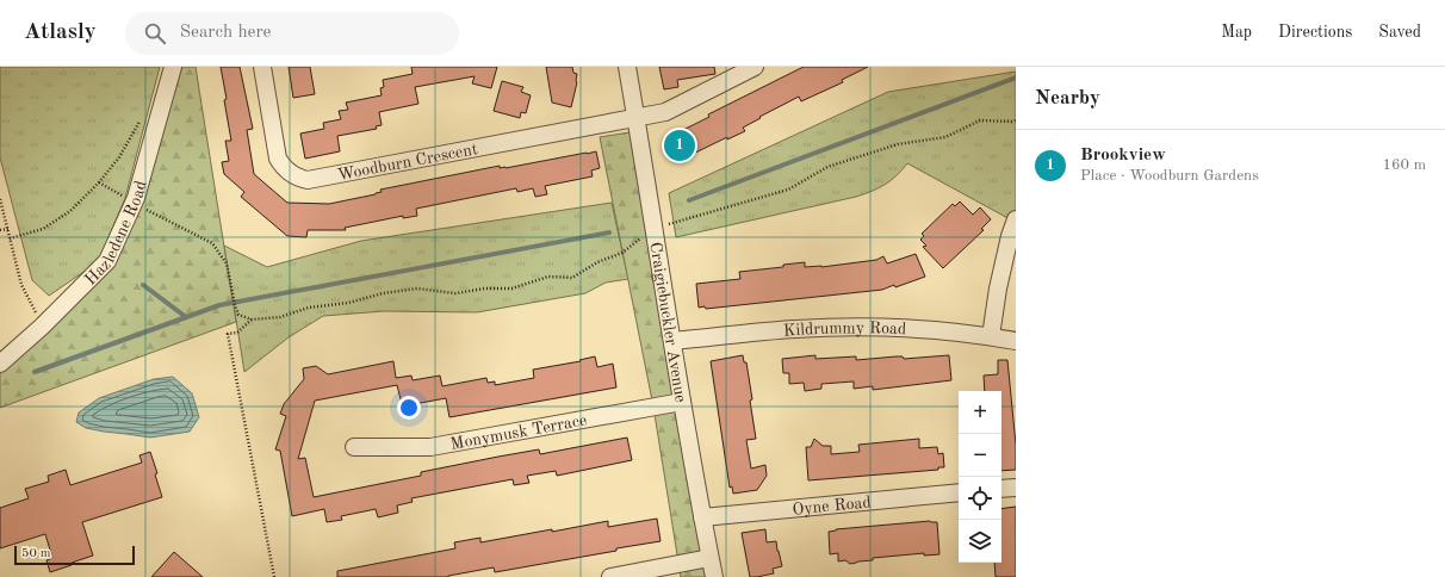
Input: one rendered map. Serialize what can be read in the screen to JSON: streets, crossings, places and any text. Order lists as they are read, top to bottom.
{
  "streets": {
    "street": [
      "Woodburn Crescent",
      "Hazledene Road",
      "Craigiebuckler Avenue",
      "Kildrummy Road",
      "Monymusk Terrace",
      "Oyne Road"
    ]
  },
  "crossings": [
    ["Woodburn Crescent", "Craigiebuckler Avenue"],
    ["Craigiebuckler Avenue", "Kildrummy Road"],
    ["Craigiebuckler Avenue", "Monymusk Terrace"],
    ["Craigiebuckler Avenue", "Oyne Road"]
  ],
  "scale_bar": "50 m",
  "page": {
    "header": "Atlasly",
    "search": "Search here",
    "nav": ["Map", "Directions", "Saved"],
    "heading": "Nearby",
    "pins": "1",
    "list": [
      {
        "mark": "1",
        "name": "Brookview",
        "note": "Place · Woodburn Gardens",
        "value": "160 m"
      }
    ],
    "map_buttons": ["+", "−"],
    "scale": "50 m"
  }
}
